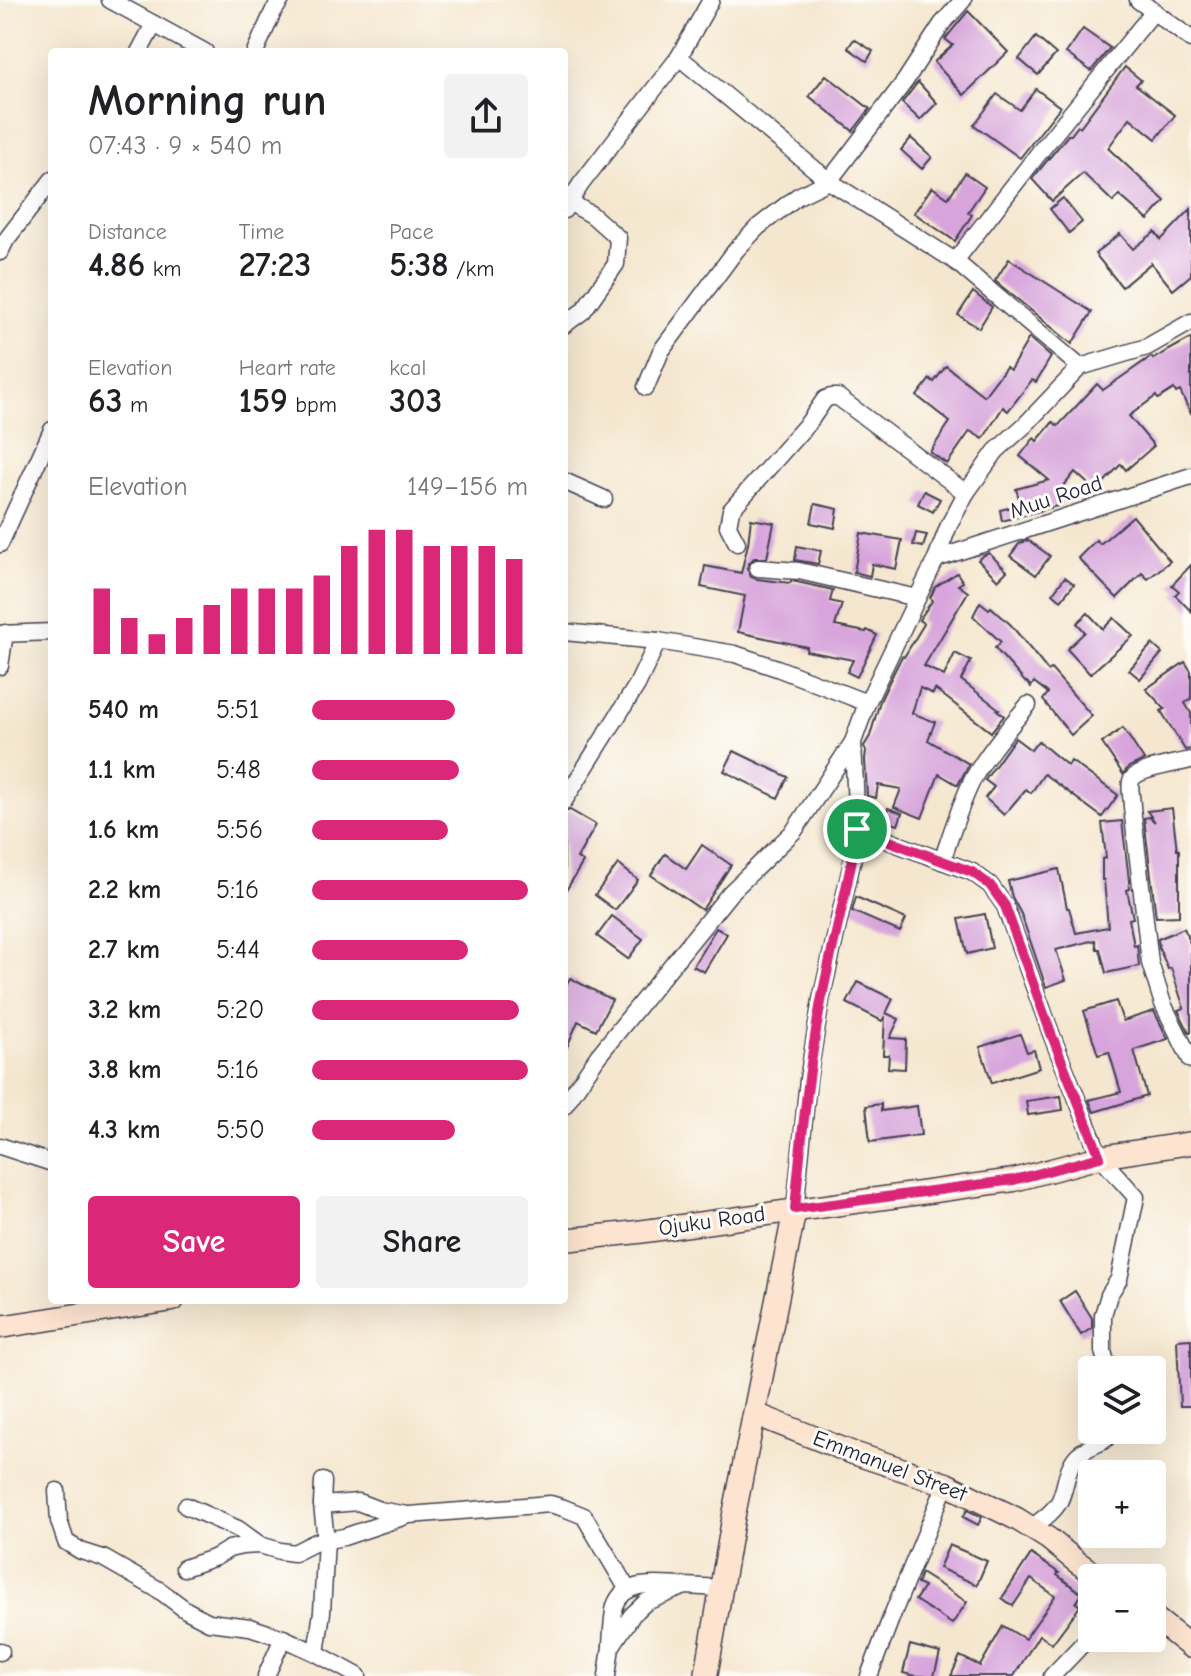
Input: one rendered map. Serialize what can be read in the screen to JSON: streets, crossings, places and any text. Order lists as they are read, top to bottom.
{
  "streets": {
    "main road": ["Ojuku Road", "Emmanuel Street"],
    "street": ["Muu Road"]
  },
  "page": {
    "heading": ["Morning run", "07:43 · 9 × 540 m"],
    "stats": [
      ["Distance", "4.86 km"],
      ["Time", "27:23"],
      ["Pace", "5:38 /km"],
      ["Elevation", "63 m"],
      ["Heart rate", "159 bpm"],
      ["kcal", "303"]
    ],
    "chart": ["Elevation", "149–156 m"],
    "list": [
      {
        "name": "540 m",
        "note": "5:51"
      },
      {
        "name": "1.1 km",
        "note": "5:48"
      },
      {
        "name": "1.6 km",
        "note": "5:56"
      },
      {
        "name": "2.2 km",
        "note": "5:16"
      },
      {
        "name": "2.7 km",
        "note": "5:44"
      },
      {
        "name": "3.2 km",
        "note": "5:20"
      },
      {
        "name": "3.8 km",
        "note": "5:16"
      },
      {
        "name": "4.3 km",
        "note": "5:50"
      }
    ],
    "buttons": ["Save", "Share"],
    "map_buttons": ["+", "−"]
  }
}
